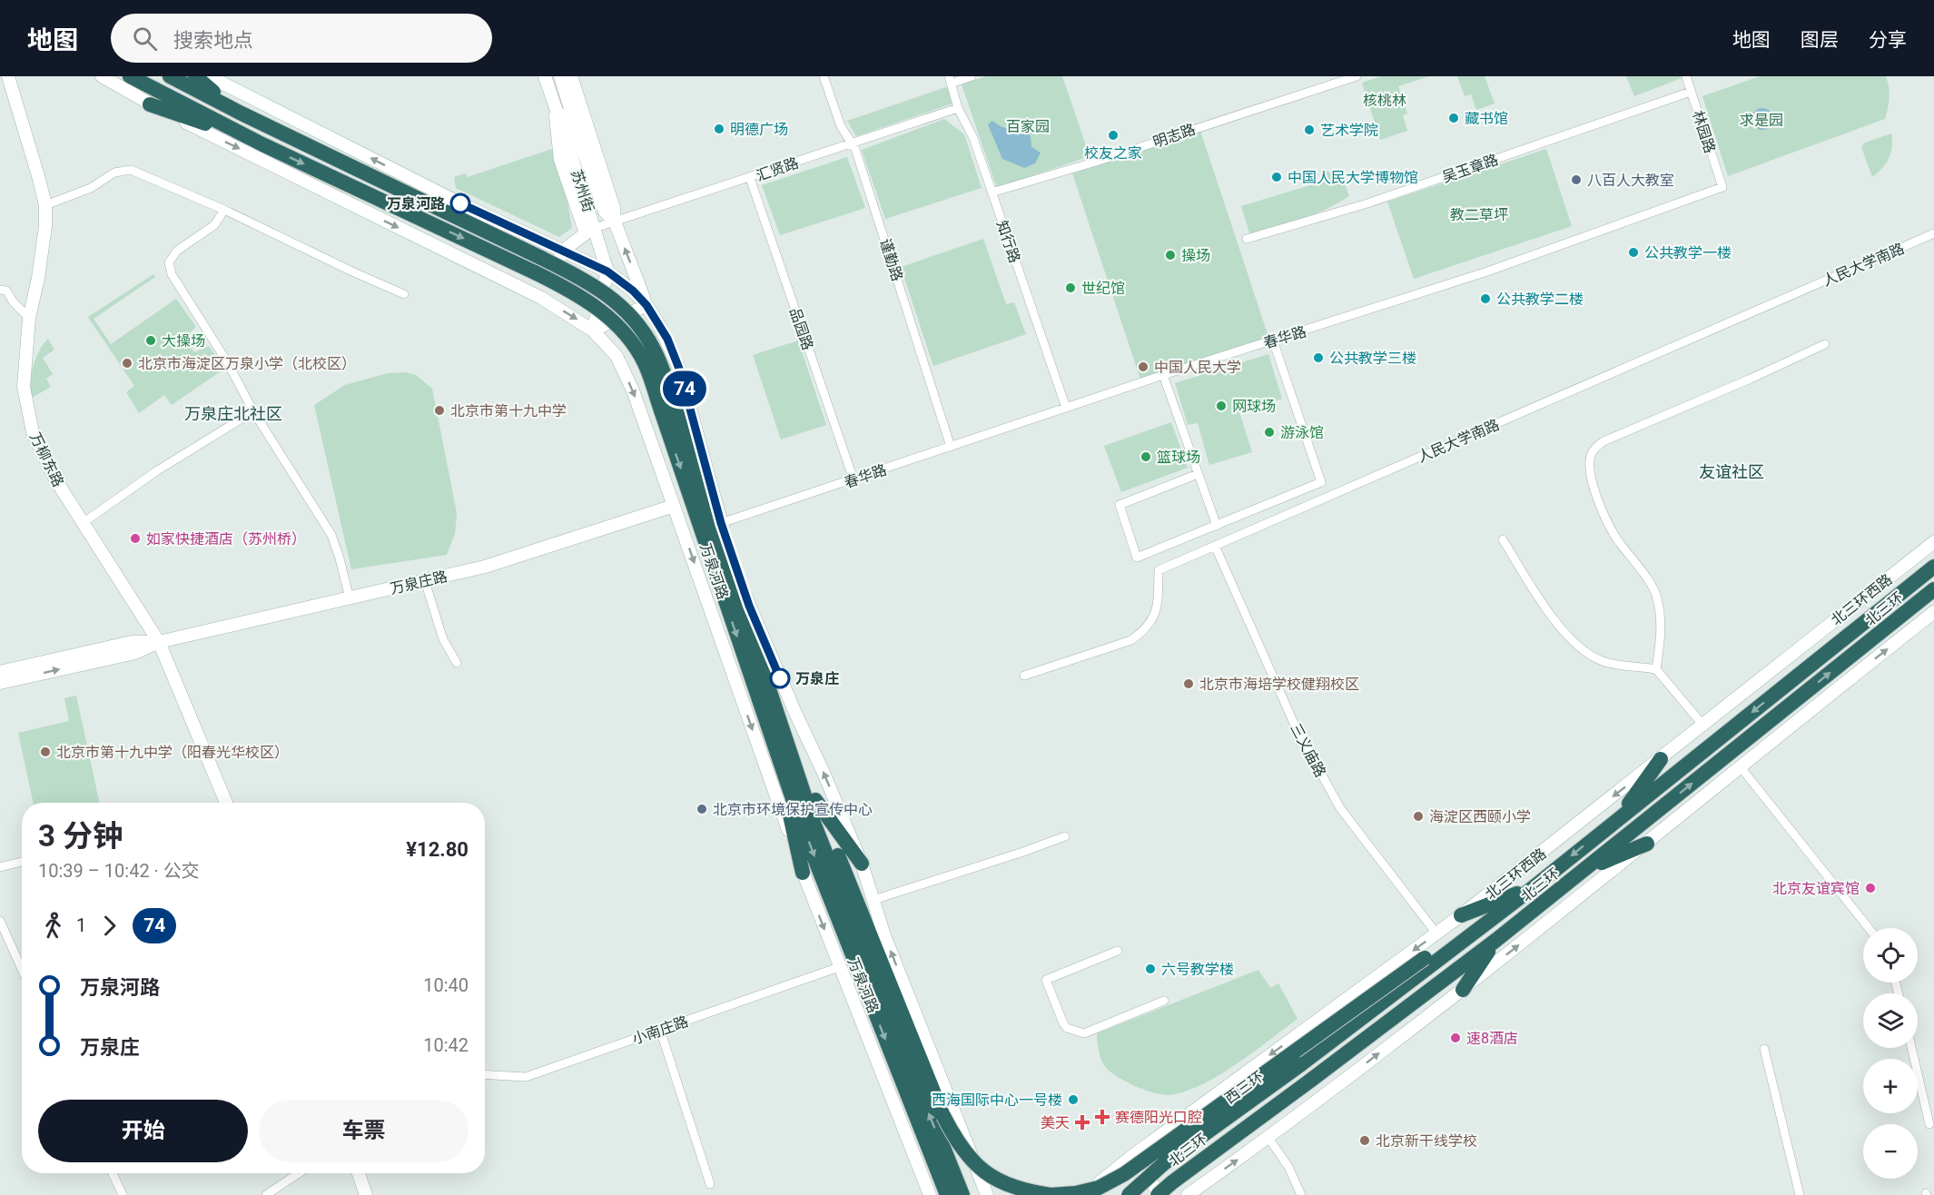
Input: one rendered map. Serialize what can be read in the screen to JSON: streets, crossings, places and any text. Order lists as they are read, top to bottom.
{
  "streets": {
    "highway": ["万泉河路", "北三环", "西三环"],
    "street": [
      "林园路",
      "明志路",
      "吴玉章路",
      "汇贤路",
      "苏州街",
      "知行路",
      "谨勤路",
      "人民大学南路",
      "品园路",
      "春华路",
      "万柳东路",
      "万泉庄路",
      "北三环西路",
      "三义庙路",
      "小南庄路"
    ]
  },
  "crossings": [
    ["林园路", "吴玉章路"],
    ["林园路", "春华路"],
    ["明志路", "知行路"],
    ["汇贤路", "苏州街"],
    ["汇贤路", "知行路"],
    ["汇贤路", "谨勤路"],
    ["汇贤路", "品园路"],
    ["苏州街", "万泉河路"],
    ["知行路", "春华路"],
    ["谨勤路", "春华路"],
    ["人民大学南路", "三义庙路"],
    ["品园路", "春华路"],
    ["春华路", "万泉河路"],
    ["万柳东路", "万泉庄路"],
    ["万泉河路", "万泉庄路"],
    ["万泉河路", "小南庄路"],
    ["北三环西路", "三义庙路"],
    ["北三环", "西三环"]
  ],
  "districts": ["万泉庄北社区", "友谊社区"],
  "parks": [
    "核桃林",
    "求是园",
    "百家园",
    "教二草坪"
  ],
  "places": {
    "other": [
      "藏书馆",
      "明德广场",
      "艺术学院",
      "校友之家",
      "中国人民大学博物馆",
      "八百人大教室",
      "万泉河路",
      "公共教学一楼",
      "操场",
      "世纪馆",
      "公共教学二楼",
      "大操场",
      "公共教学三楼",
      "北京市海淀区万泉小学（北校区）",
      "中国人民大学",
      "网球场",
      "北京市第十九中学",
      "游泳馆",
      "篮球场",
      "如家快捷酒店（苏州桥）",
      "万泉庄",
      "北京市海培学校健翔校区",
      "北京市第十九中学（阳春光华校区）",
      "北京市环境保护宣传中心",
      "海淀区西颐小学",
      "北京友谊宾馆",
      "六号教学楼",
      "速8酒店",
      "西海国际中心一号楼",
      "北京新干线学校"
    ],
    "health": ["赛德阳光口腔", "美天"]
  },
  "lines": ["bus line 74"],
  "page": {
    "header": "地图",
    "search": "搜索地点",
    "nav": ["地图", "图层", "分享"],
    "on_map": "74",
    "heading": ["3 分钟", "10:39 – 10:42 · 公交", "¥12.80"],
    "legs": ["1", "74"],
    "map_buttons": ["+", "−"],
    "list": [
      {
        "name": "万泉河路",
        "value": "10:40"
      },
      {
        "name": "万泉庄",
        "value": "10:42"
      }
    ],
    "buttons": ["开始", "车票"]
  }
}
